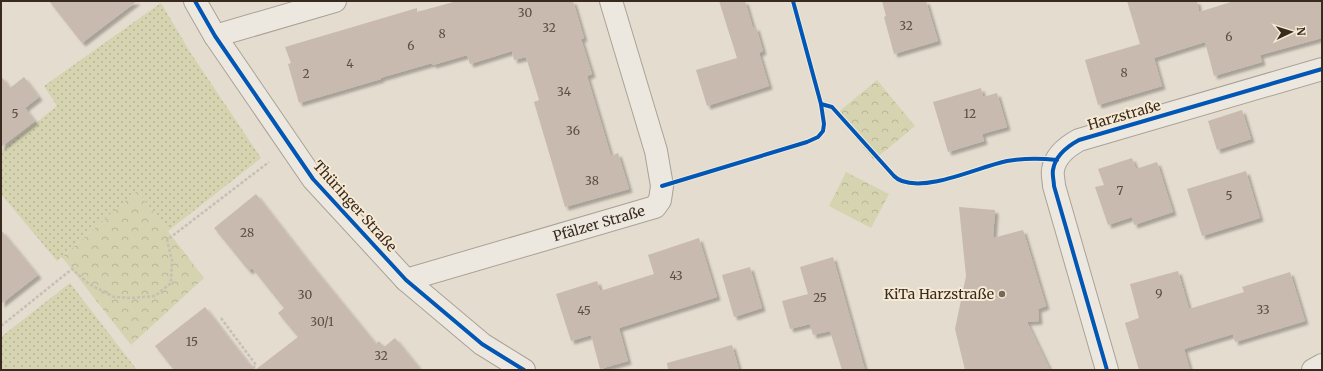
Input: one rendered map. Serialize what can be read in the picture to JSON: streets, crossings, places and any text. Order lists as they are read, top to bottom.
{
  "streets": {
    "street": ["Harzstraße", "Thüringer Straße", "Pfälzer Straße"]
  },
  "crossings": [
    ["Thüringer Straße", "Pfälzer Straße"]
  ],
  "places": ["KiTa Harzstraße"],
  "house_numbers": [
    "30",
    "32",
    "32",
    "8",
    "6",
    "6",
    "4",
    "8",
    "2",
    "34",
    "5",
    "12",
    "36",
    "38",
    "7",
    "5",
    "28",
    "43",
    "9",
    "30",
    "25",
    "33",
    "45",
    "30/1",
    "15",
    "32"
  ],
  "north": "right"
}
